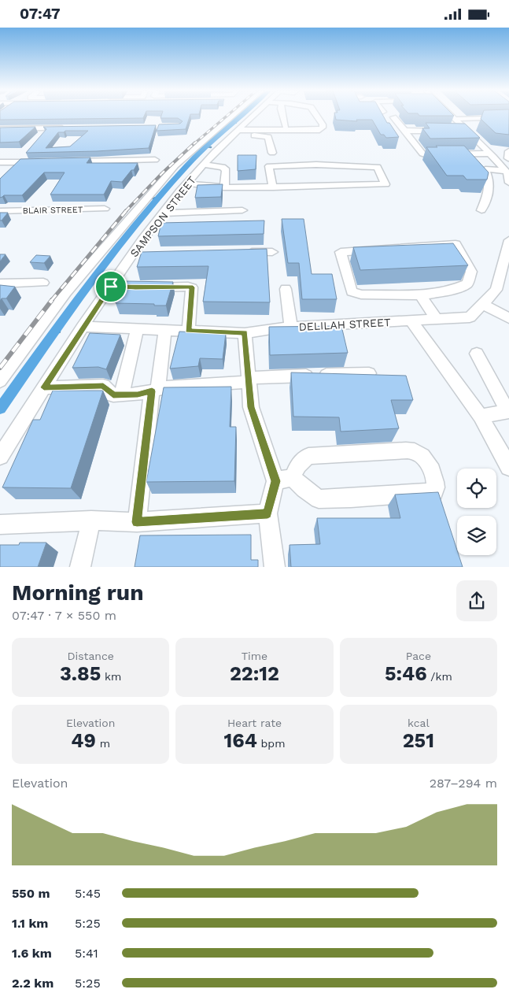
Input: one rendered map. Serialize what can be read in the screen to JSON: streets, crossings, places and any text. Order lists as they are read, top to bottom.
{
  "streets": {
    "street": ["BLAIR STREET", "SAMPSON STREET", "DELILAH STREET"]
  },
  "crossings": [
    ["SAMPSON STREET", "DELILAH STREET"]
  ],
  "page": {
    "status": "07:47",
    "heading": ["Morning run", "07:47 · 7 × 550 m"],
    "stats": [
      ["Distance", "3.85 km"],
      ["Time", "22:12"],
      ["Pace", "5:46 /km"],
      ["Elevation", "49 m"],
      ["Heart rate", "164 bpm"],
      ["kcal", "251"]
    ],
    "chart": ["Elevation", "287–294 m"],
    "list": [
      {
        "name": "550 m",
        "note": "5:45"
      },
      {
        "name": "1.1 km",
        "note": "5:25"
      },
      {
        "name": "1.6 km",
        "note": "5:41"
      },
      {
        "name": "2.2 km",
        "note": "5:25"
      }
    ]
  }
}
